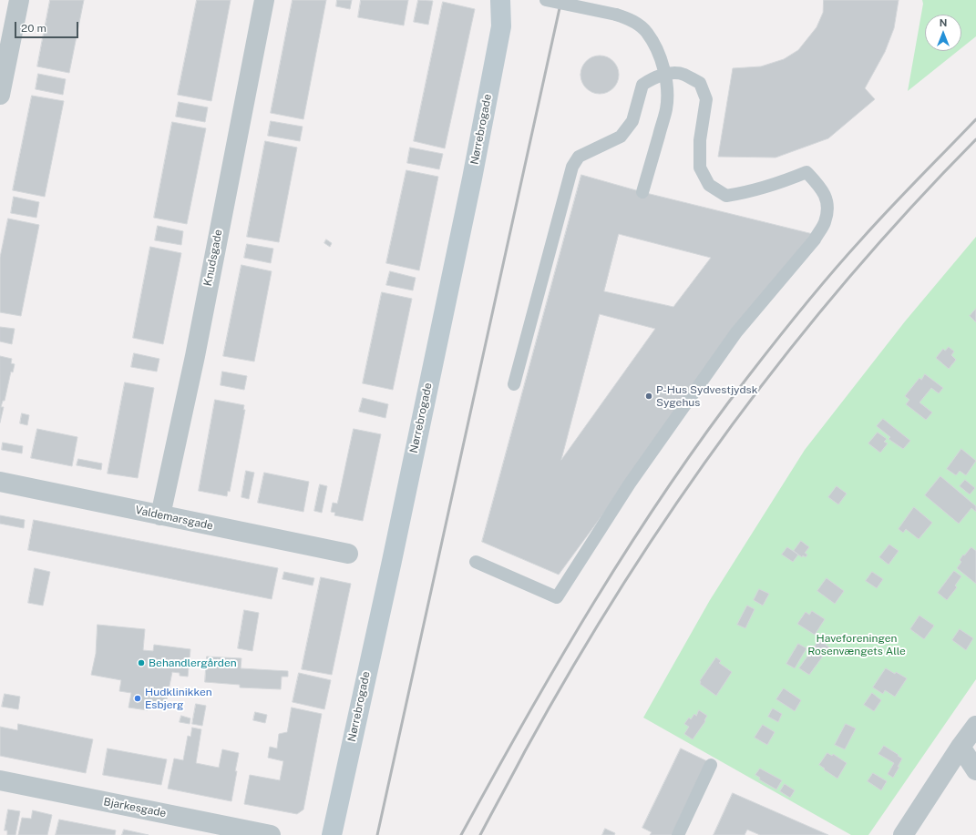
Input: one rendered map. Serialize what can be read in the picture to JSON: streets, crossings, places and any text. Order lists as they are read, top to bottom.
{
  "streets": {
    "street": [
      "Nørrebrogade",
      "Knudsgade",
      "Valdemarsgade",
      "Bjarkesgade"
    ]
  },
  "crossings": [
    ["Knudsgade", "Valdemarsgade"]
  ],
  "parks": ["Haveforeningen Rosenvængets Alle"],
  "places": ["P-Hus Sydvestjydsk Sygehus", "Behandlergården", "Hudklinikken Esbjerg"],
  "scale_bar": "20 m",
  "north": "top"
}
